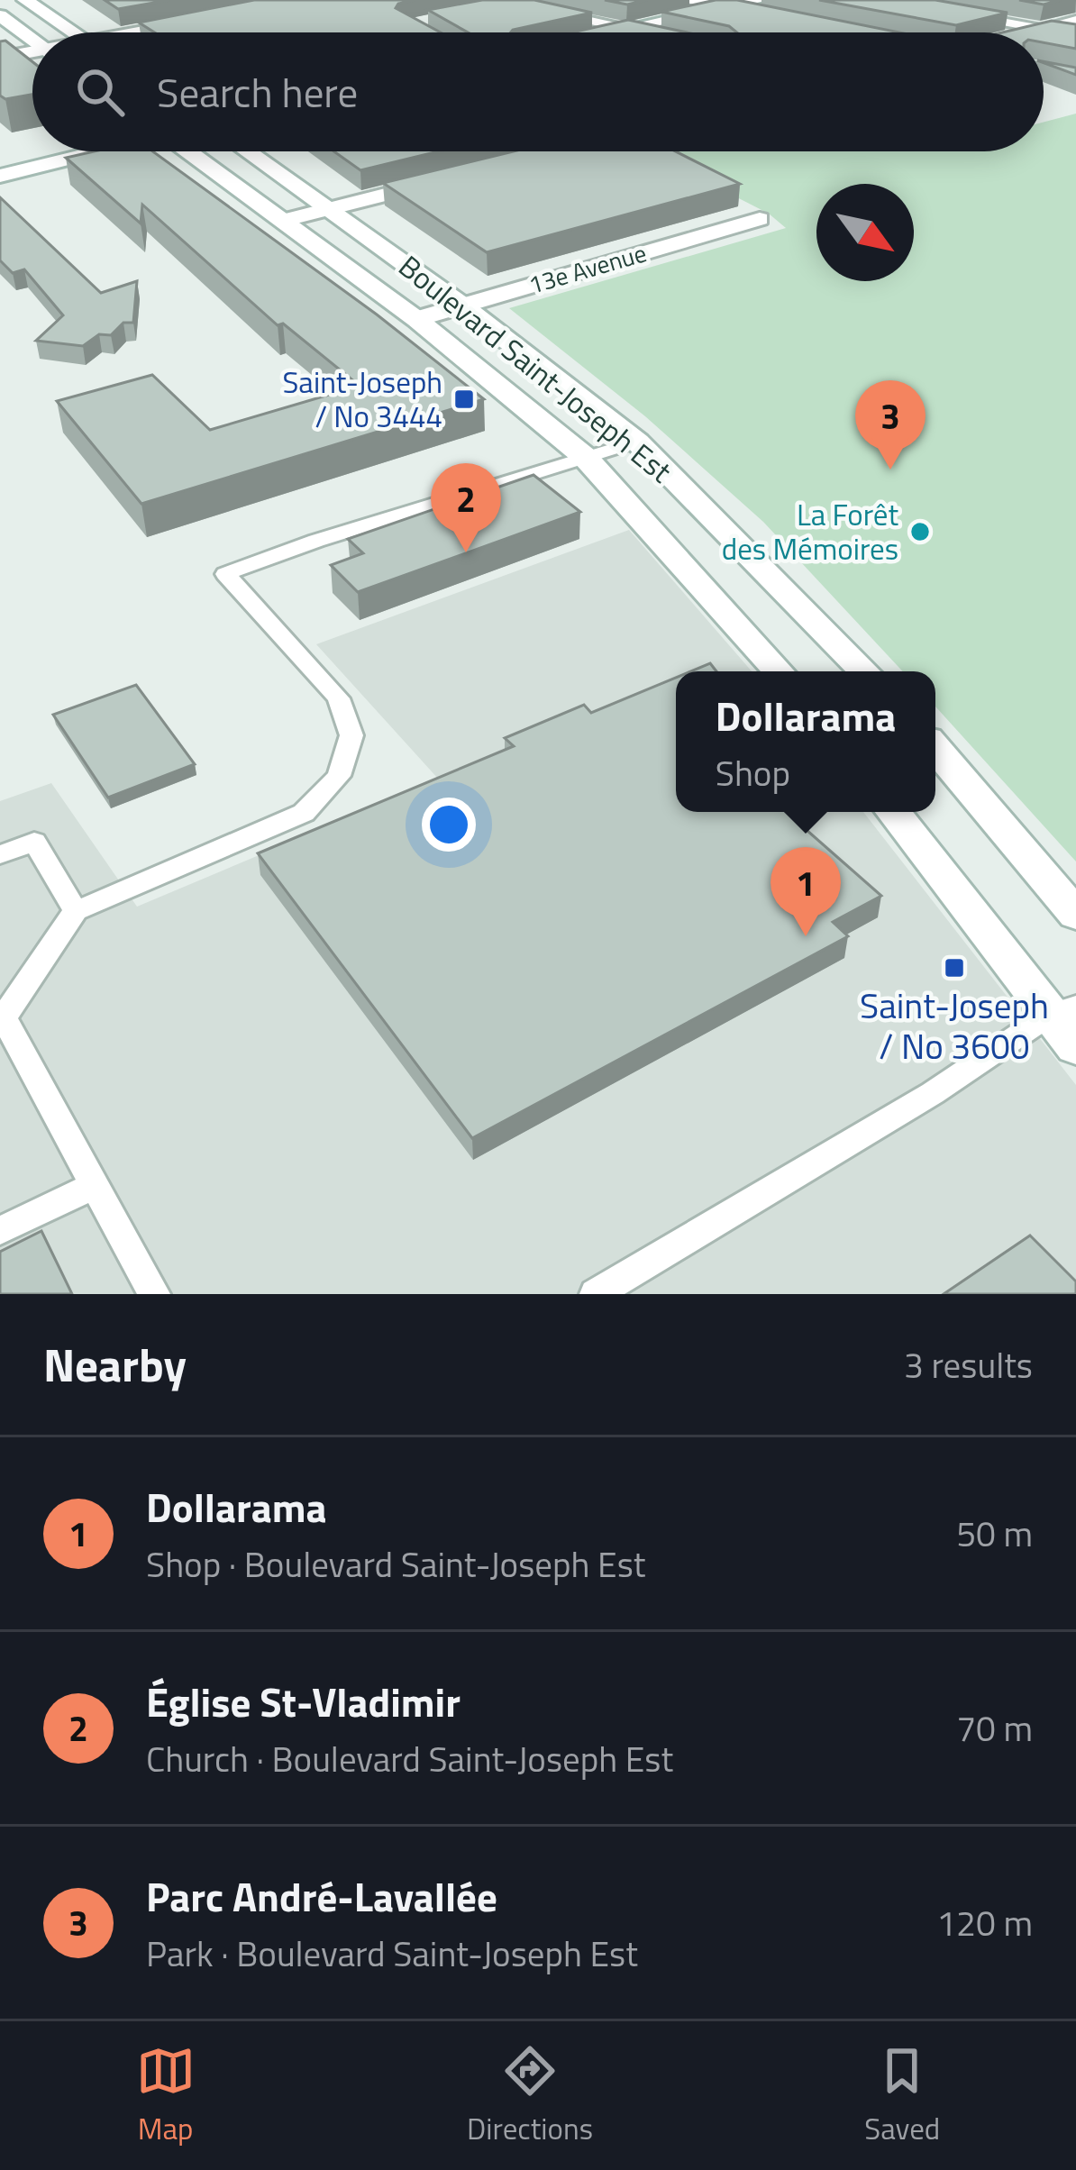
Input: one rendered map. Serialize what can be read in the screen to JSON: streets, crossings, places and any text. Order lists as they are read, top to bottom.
{
  "streets": {
    "main road": ["13e Avenue", "Boulevard Saint-Joseph Est"]
  },
  "crossings": [
    ["13e Avenue", "Boulevard Saint-Joseph Est"]
  ],
  "places": {
    "transit": ["Saint-Joseph / No 3444", "Saint-Joseph / No 3600"],
    "other": ["La Forêt des Mémoires"]
  },
  "north": "bottom right",
  "page": {
    "search": "Search here",
    "pins": ["3", "2", "1"],
    "popup": ["Dollarama", "Shop"],
    "heading": ["Nearby", "3 results"],
    "list": [
      {
        "mark": "1",
        "name": "Dollarama",
        "note": "Shop · Boulevard Saint-Joseph Est",
        "value": "50 m"
      },
      {
        "mark": "2",
        "name": "Église St-Vladimir",
        "note": "Church · Boulevard Saint-Joseph Est",
        "value": "70 m"
      },
      {
        "mark": "3",
        "name": "Parc André-Lavallée",
        "note": "Park · Boulevard Saint-Joseph Est",
        "value": "120 m"
      }
    ],
    "nav": ["Map", "Directions", "Saved"]
  }
}
